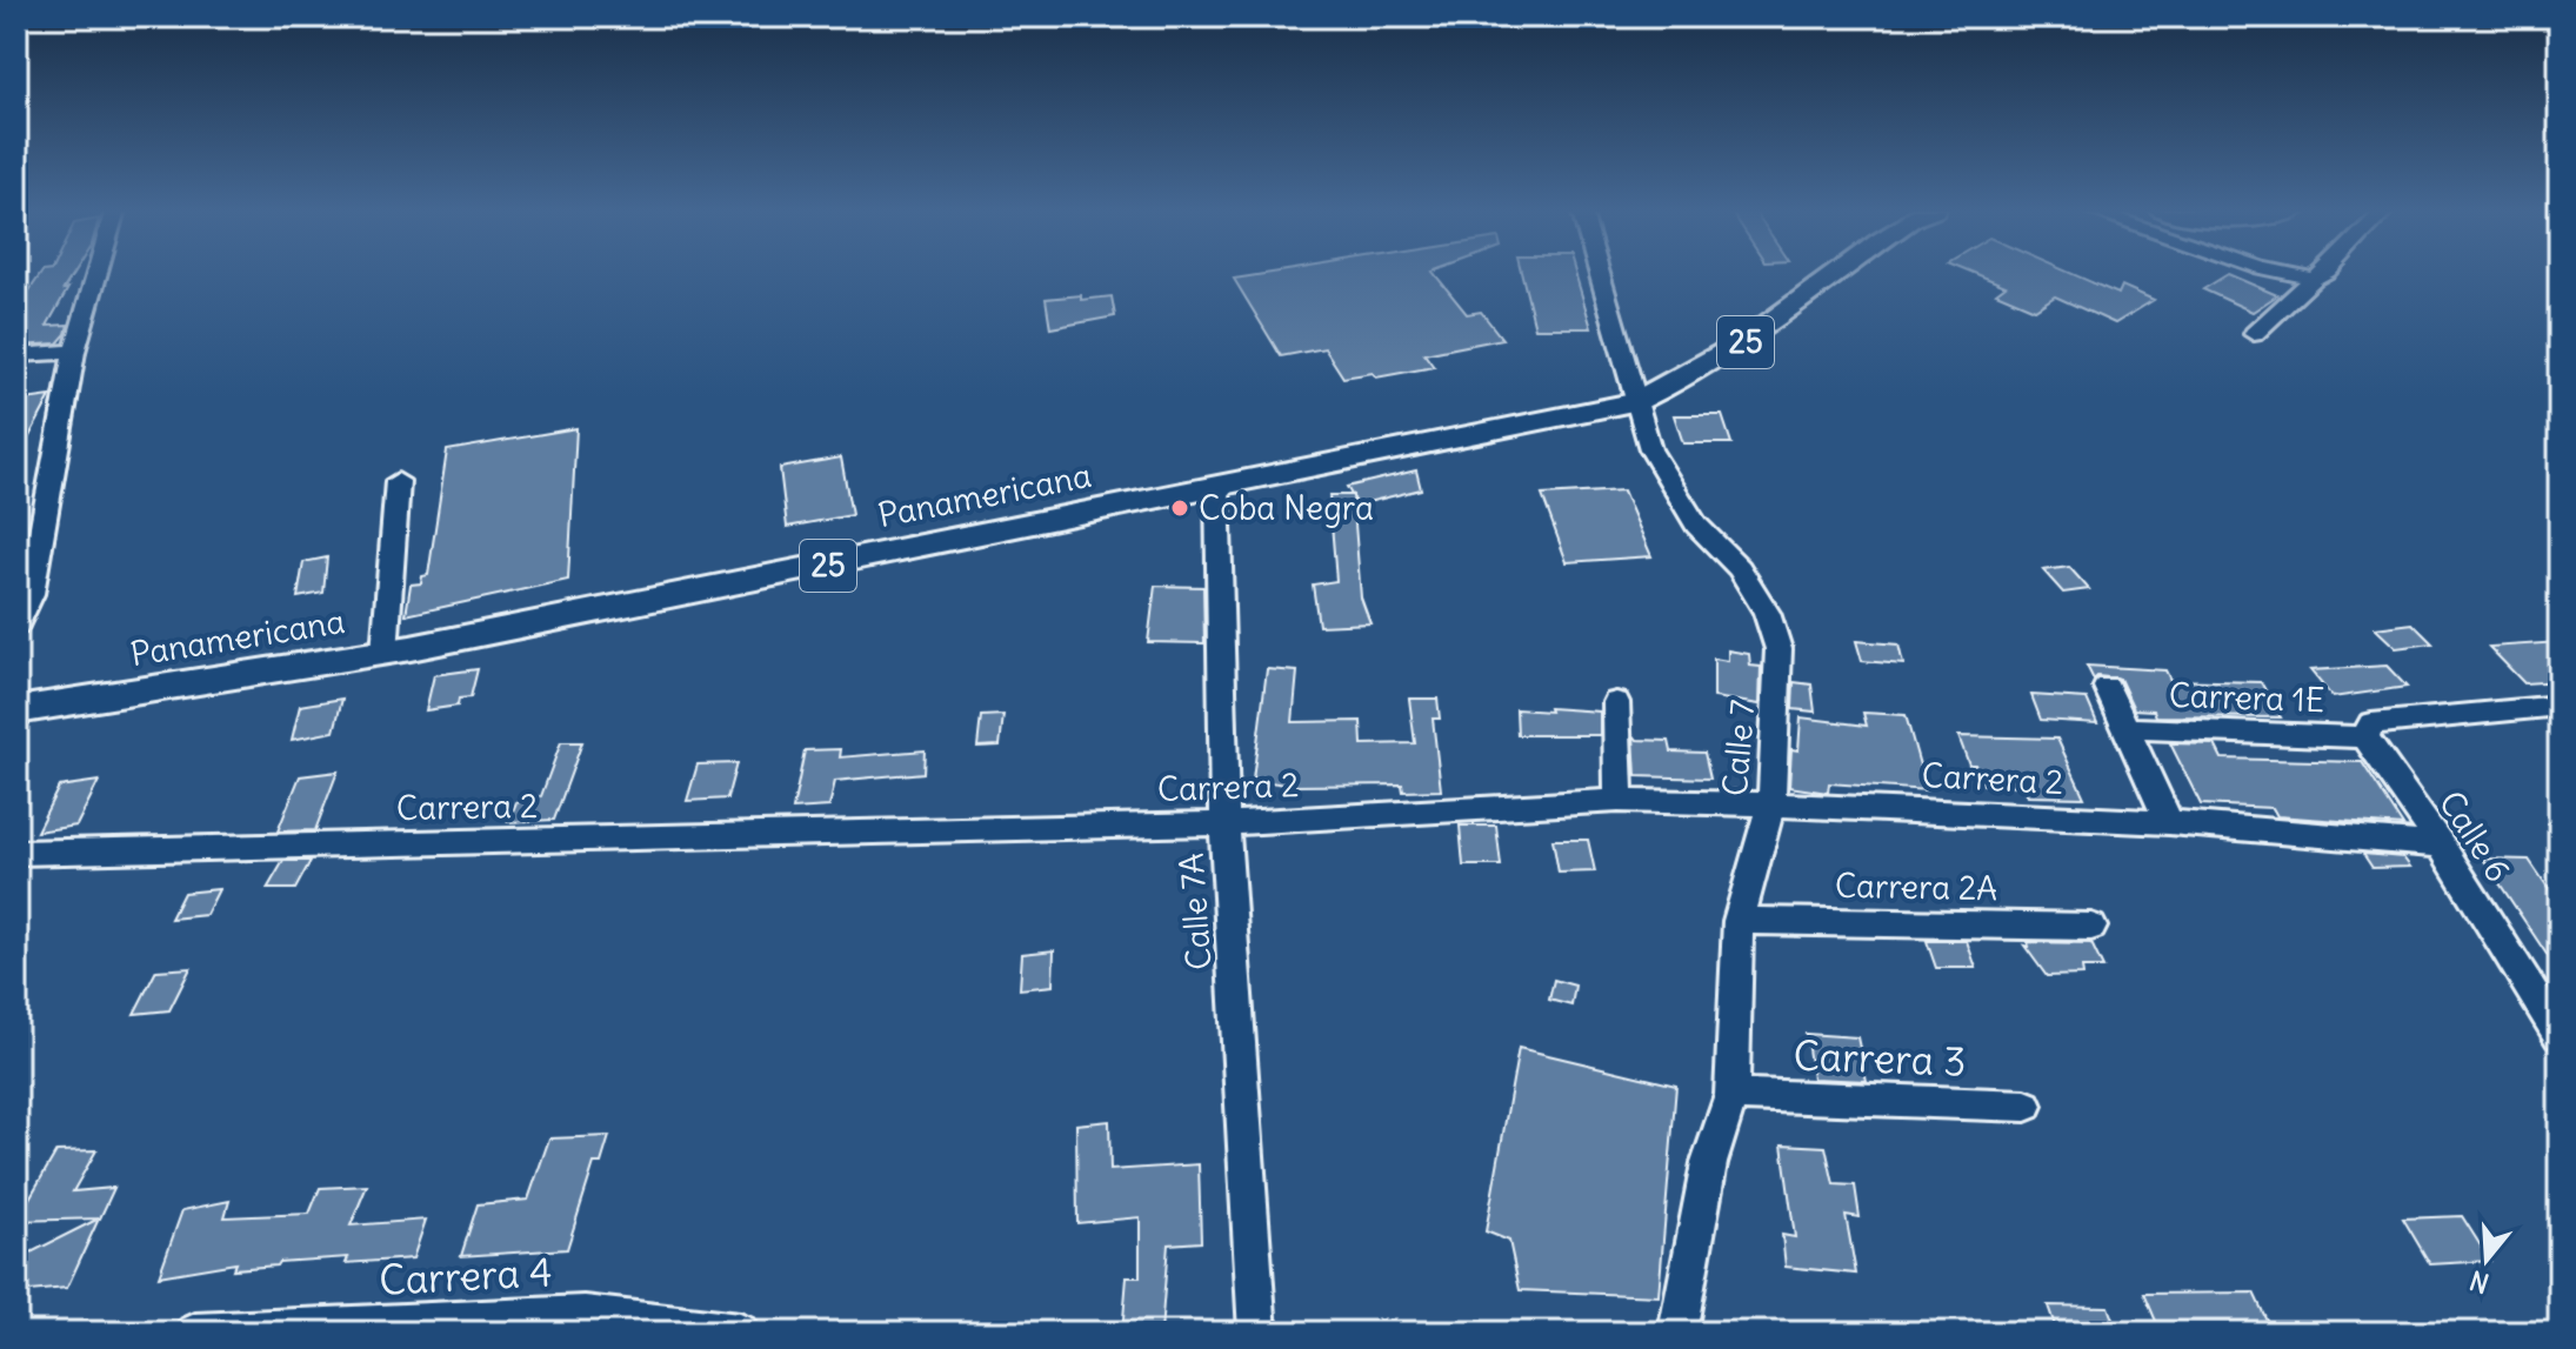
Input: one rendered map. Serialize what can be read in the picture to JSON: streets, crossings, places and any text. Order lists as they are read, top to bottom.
{
  "streets": {
    "main road": ["25", "Panamericana"],
    "street": [
      "Carrera 1E",
      "Calle 7",
      "Carrera 2",
      "Calle 6",
      "Carrera 2A",
      "Calle 7A",
      "Carrera 3",
      "Carrera 4"
    ]
  },
  "crossings": [
    ["Panamericana", "Calle 7"],
    ["Panamericana", "Calle 7A"],
    ["Carrera 1E", "Calle 6"],
    ["Calle 7", "Carrera 2"],
    ["Calle 7", "Carrera 2A"],
    ["Calle 7", "Carrera 3"],
    ["Carrera 2", "Calle 6"],
    ["Carrera 2", "Calle 7A"]
  ],
  "places": ["Coba Negra"],
  "north": "bottom"
}
